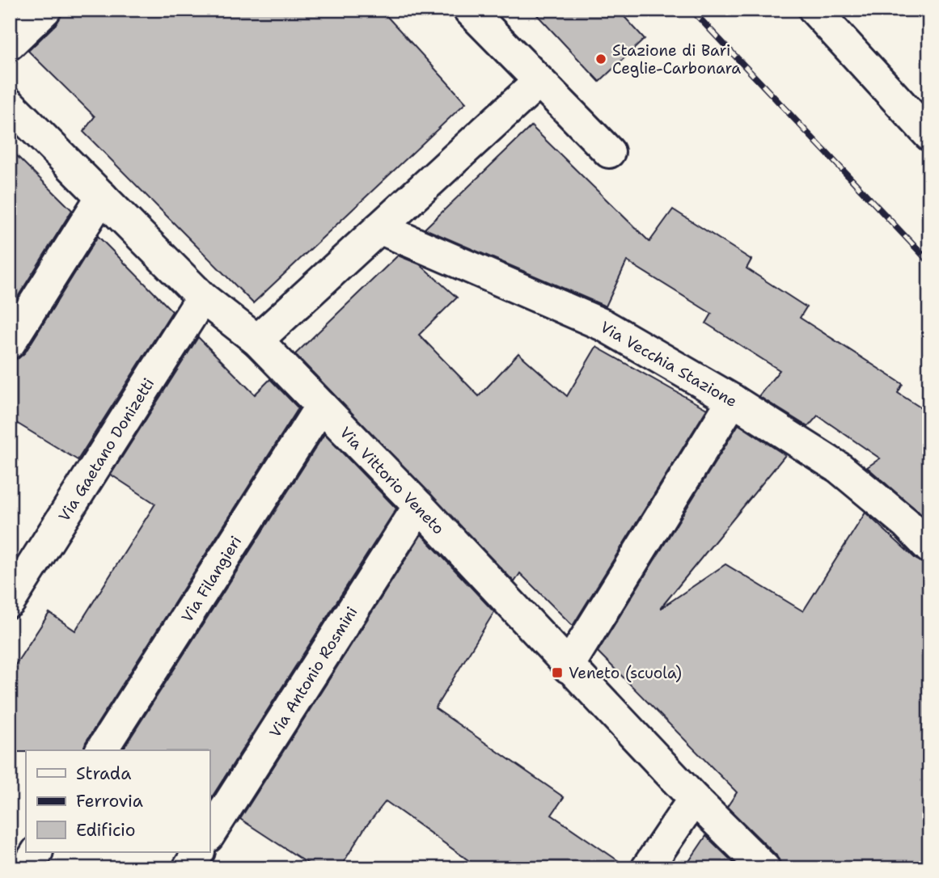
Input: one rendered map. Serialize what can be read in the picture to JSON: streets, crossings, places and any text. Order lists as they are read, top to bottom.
{
  "streets": {
    "street": [
      "Via Vecchia Stazione",
      "Via Gaetano Donizetti",
      "Via Vittorio Veneto",
      "Via Filangieri",
      "Via Antonio Rosmini"
    ]
  },
  "crossings": [
    ["Via Gaetano Donizetti", "Via Vittorio Veneto"],
    ["Via Vittorio Veneto", "Via Filangieri"],
    ["Via Vittorio Veneto", "Via Antonio Rosmini"]
  ],
  "places": {
    "other": ["Stazione di Bari Ceglie-Carbonara"],
    "transit": ["Veneto (scuola)"]
  },
  "legend": ["Strada", "Ferrovia", "Edificio"]
}
